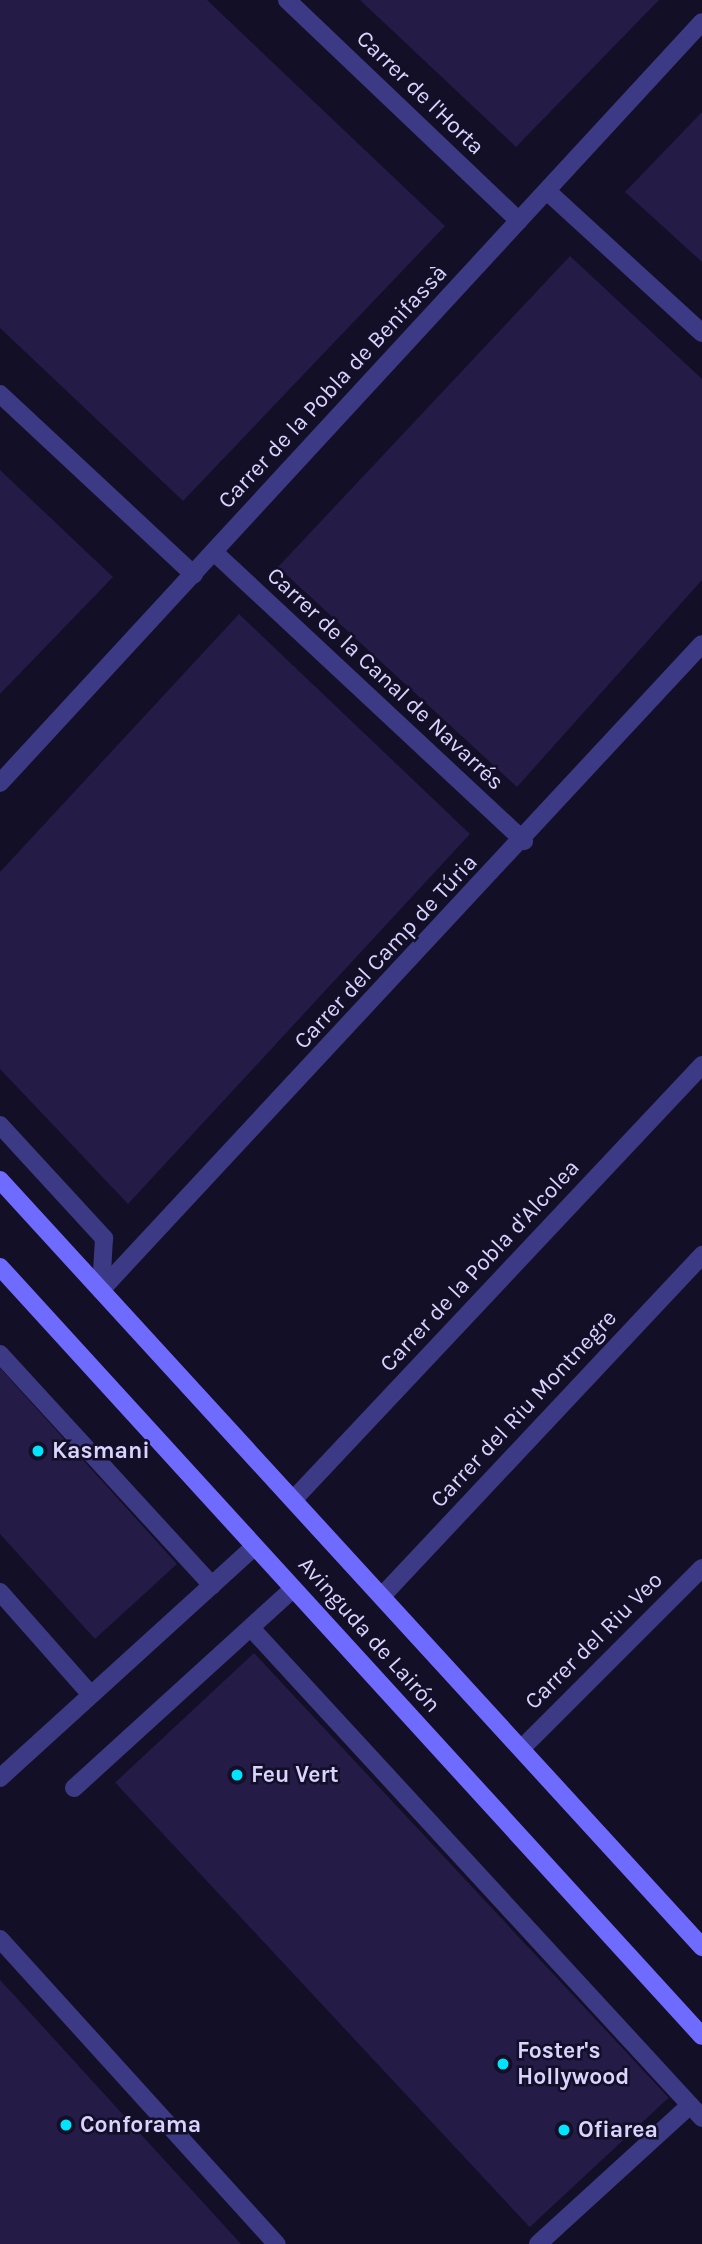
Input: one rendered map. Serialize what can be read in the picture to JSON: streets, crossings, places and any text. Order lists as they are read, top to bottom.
{
  "streets": {
    "street": [
      "Carrer de l'Horta",
      "Carrer de la Pobla de Benifassà",
      "Carrer de la Canal de Navarrés",
      "Carrer del Camp de Túria",
      "Carrer de la Pobla d'Alcolea",
      "Carrer del Riu Montnegre",
      "Avinguda de Lairón",
      "Carrer del Riu Veo"
    ]
  },
  "crossings": [
    ["Carrer de l'Horta", "Carrer de la Pobla de Benifassà"],
    ["Carrer de la Pobla de Benifassà", "Carrer de la Canal de Navarrés"],
    ["Carrer de la Canal de Navarrés", "Carrer del Camp de Túria"],
    ["Carrer del Camp de Túria", "Avinguda de Lairón"],
    ["Carrer de la Pobla d'Alcolea", "Avinguda de Lairón"],
    ["Carrer del Riu Montnegre", "Avinguda de Lairón"],
    ["Avinguda de Lairón", "Carrer del Riu Veo"]
  ],
  "places": [
    "Kasmani",
    "Feu Vert",
    "Foster's Hollywood",
    "Conforama",
    "Ofiarea"
  ]
}
